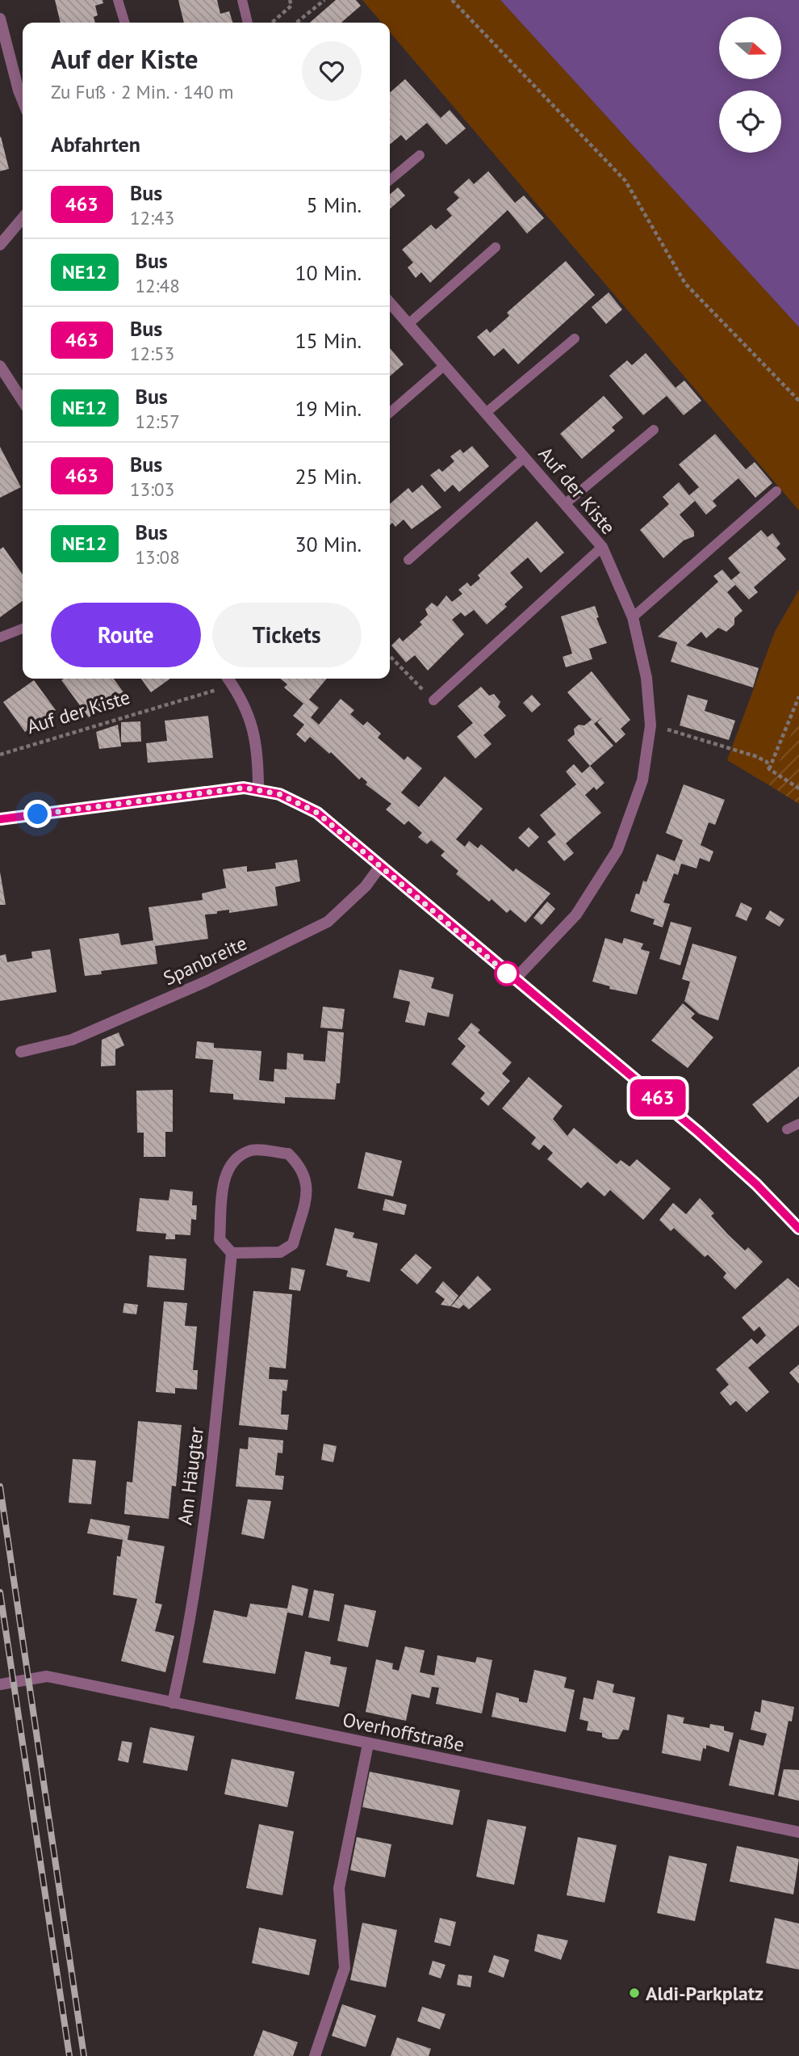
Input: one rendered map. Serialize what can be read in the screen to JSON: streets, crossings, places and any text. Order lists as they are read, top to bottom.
{
  "streets": {
    "street": [
      "Auf der Kiste",
      "Spanbreite",
      "Am Häugter",
      "Overhoffstraße"
    ]
  },
  "crossings": [
    ["Am Häugter", "Overhoffstraße"]
  ],
  "places": ["Aldi-Parkplatz"],
  "lines": ["bus line 463"],
  "north": "right",
  "page": {
    "on_map": "463",
    "heading": [
      ["Auf der Kiste", "Zu Fuß · 2 Min. · 140 m"],
      "Abfahrten"
    ],
    "list": [
      {
        "mark": "463",
        "name": "Bus",
        "note": "12:43",
        "value": "5 Min."
      },
      {
        "mark": "NE12",
        "name": "Bus",
        "note": "12:48",
        "value": "10 Min."
      },
      {
        "mark": "463",
        "name": "Bus",
        "note": "12:53",
        "value": "15 Min."
      },
      {
        "mark": "NE12",
        "name": "Bus",
        "note": "12:57",
        "value": "19 Min."
      },
      {
        "mark": "463",
        "name": "Bus",
        "note": "13:03",
        "value": "25 Min."
      },
      {
        "mark": "NE12",
        "name": "Bus",
        "note": "13:08",
        "value": "30 Min."
      }
    ],
    "buttons": ["Route", "Tickets"]
  }
}
